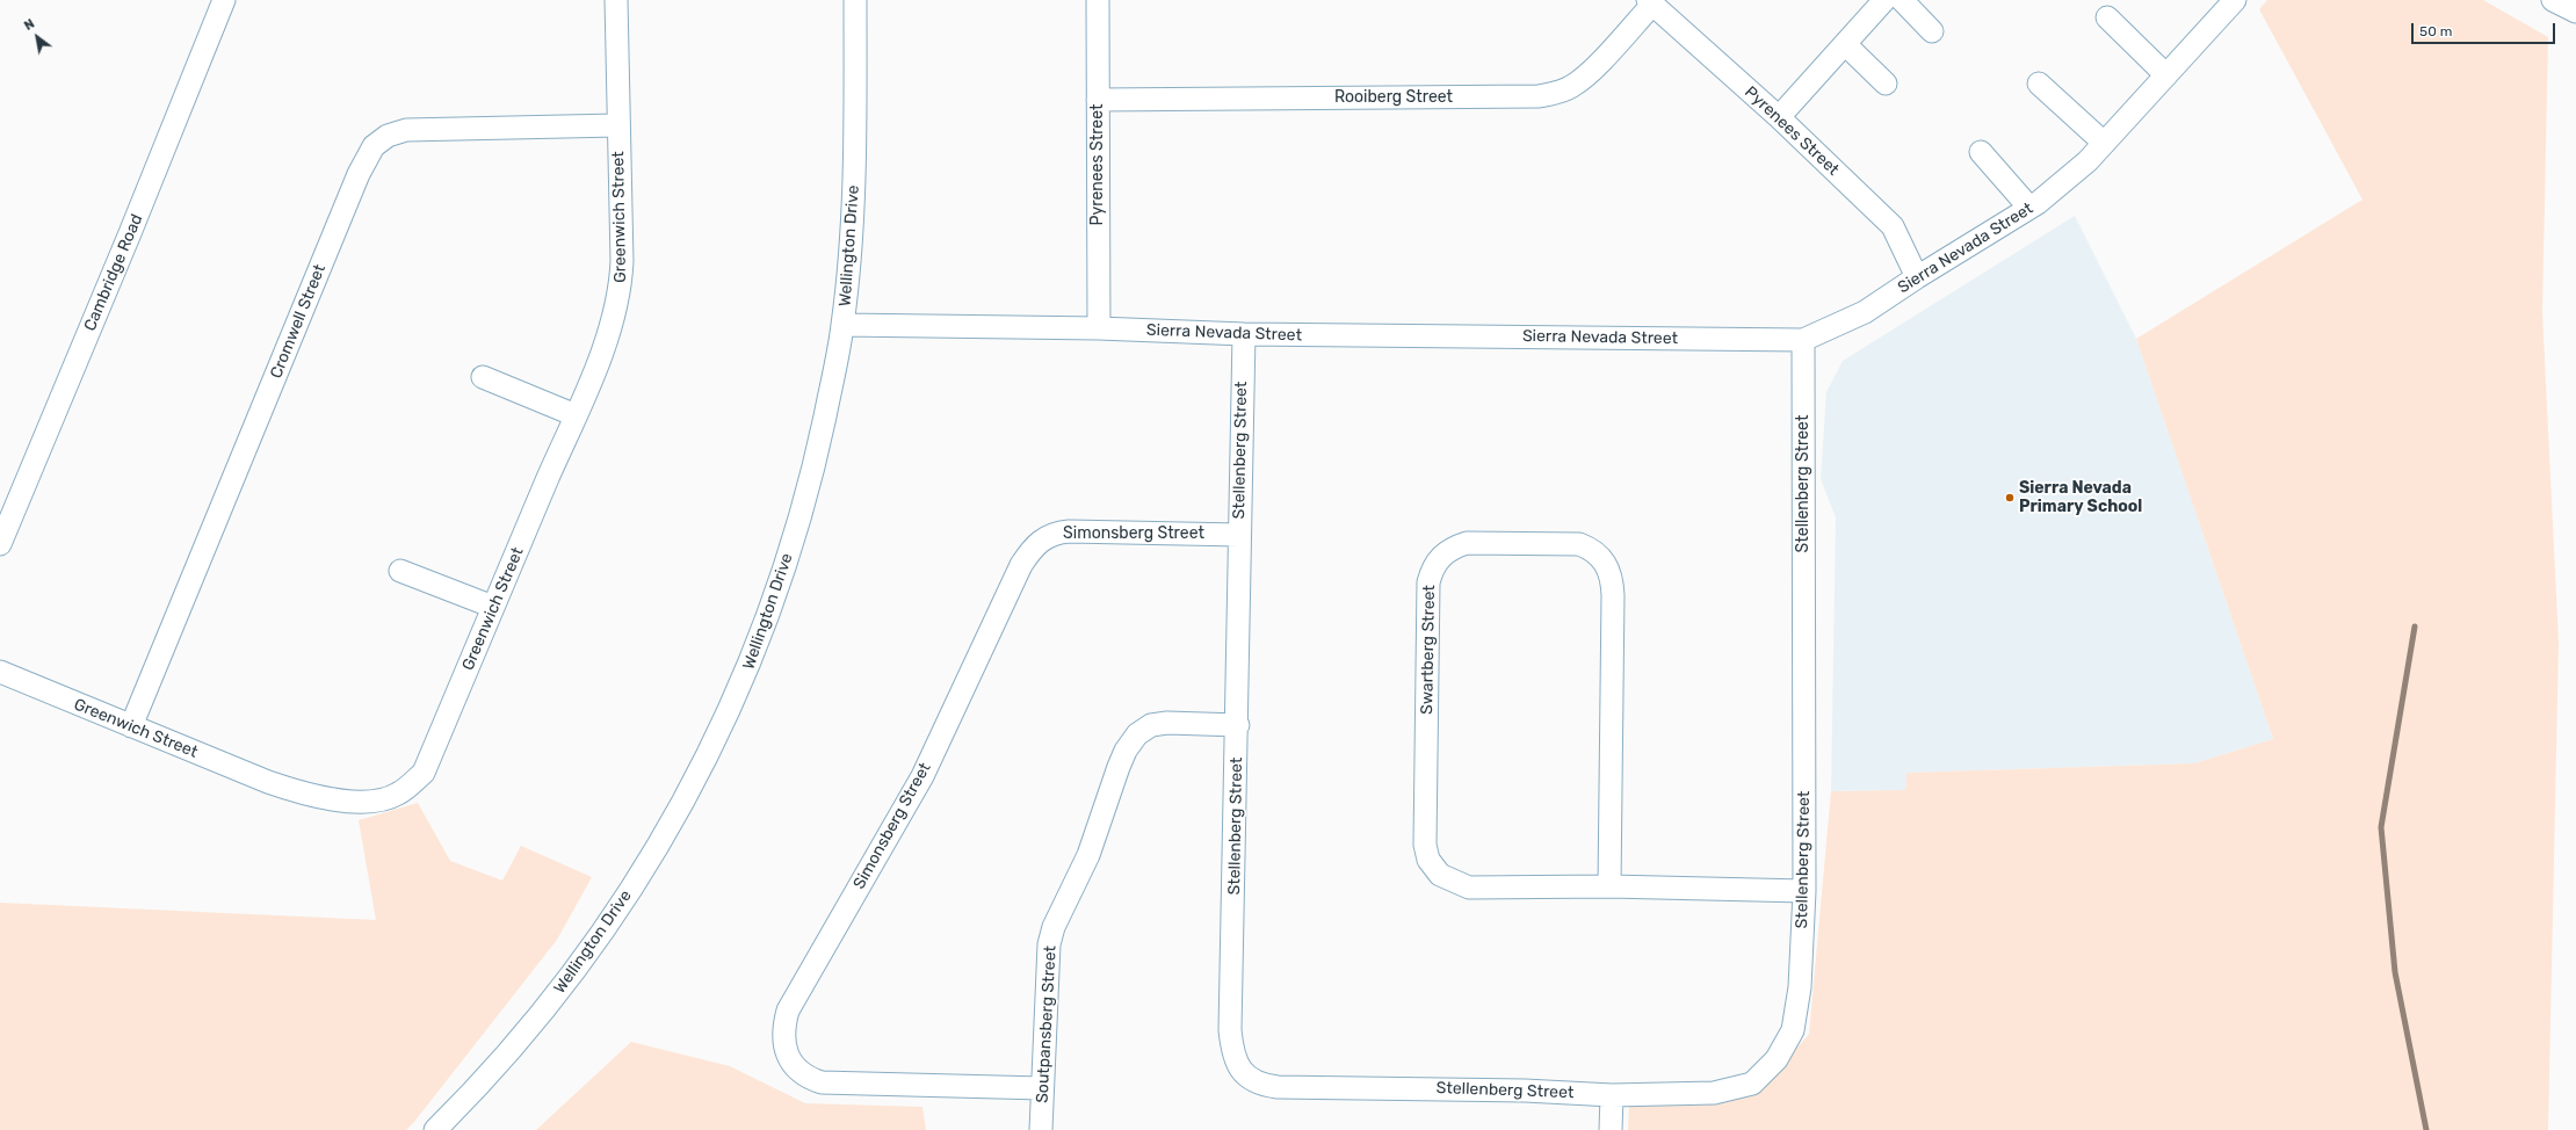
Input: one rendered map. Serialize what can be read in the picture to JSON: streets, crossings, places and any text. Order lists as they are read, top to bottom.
{
  "streets": {
    "street": [
      "Rooiberg Street",
      "Pyrenees Street",
      "Greenwich Street",
      "Wellington Drive",
      "Sierra Nevada Street",
      "Cambridge Road",
      "Cromwell Street",
      "Stellenberg Street",
      "Simonsberg Street",
      "Swartberg Street",
      "Soutpansberg Street"
    ]
  },
  "crossings": [
    ["Rooiberg Street", "Pyrenees Street"],
    ["Pyrenees Street", "Sierra Nevada Street"],
    ["Greenwich Street", "Cromwell Street"],
    ["Wellington Drive", "Sierra Nevada Street"],
    ["Sierra Nevada Street", "Stellenberg Street"],
    ["Stellenberg Street", "Simonsberg Street"],
    ["Stellenberg Street", "Swartberg Street"],
    ["Stellenberg Street", "Soutpansberg Street"],
    ["Simonsberg Street", "Soutpansberg Street"]
  ],
  "places": ["Sierra Nevada Primary School"],
  "scale_bar": "50 m",
  "north": "top left"
}
